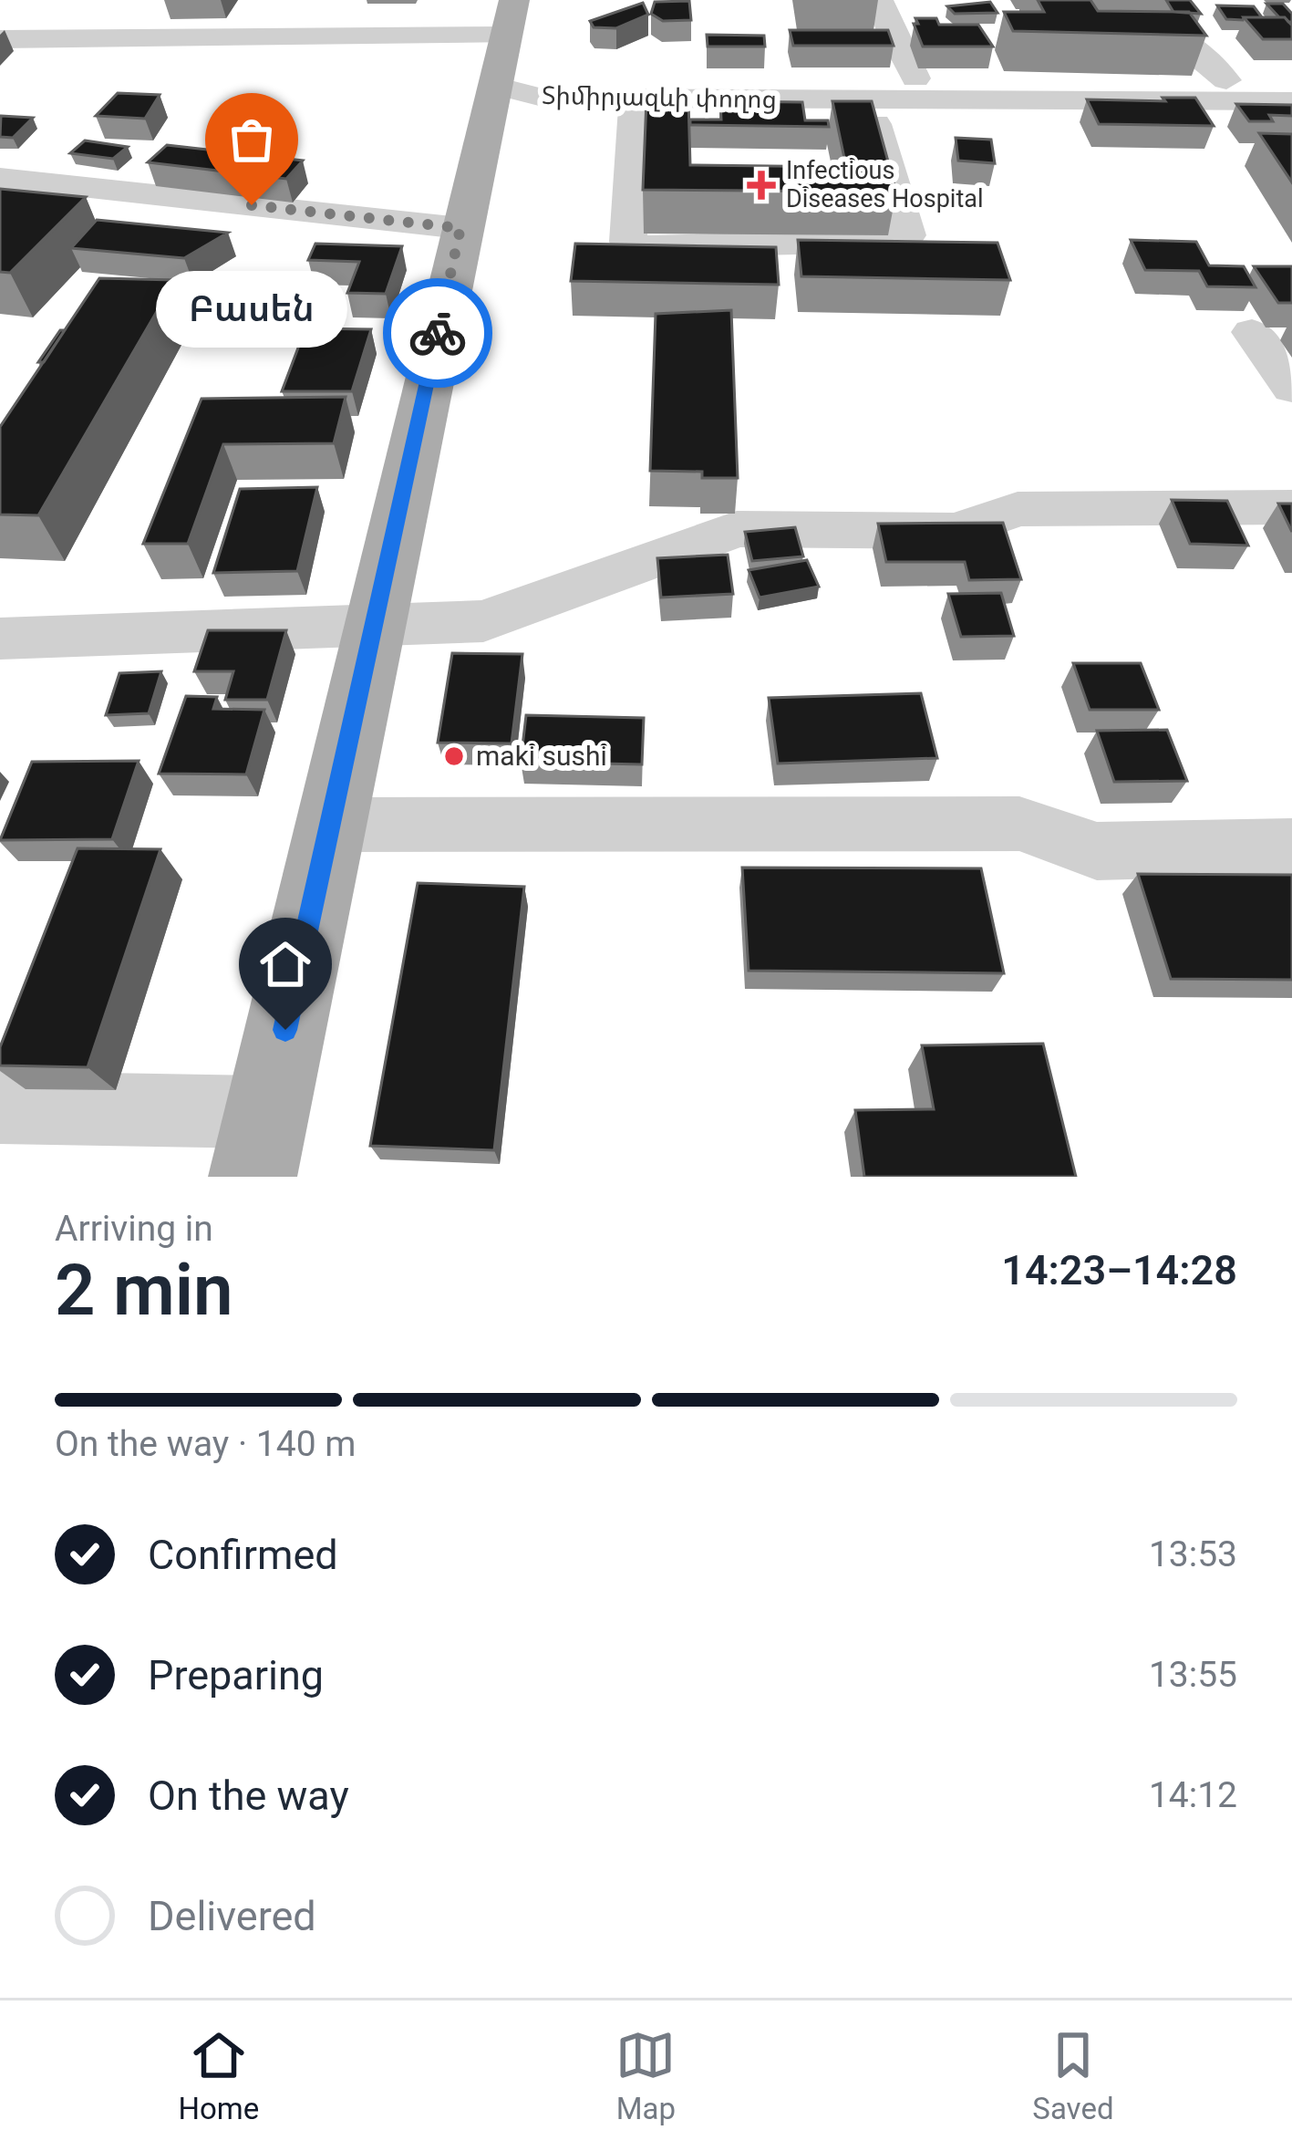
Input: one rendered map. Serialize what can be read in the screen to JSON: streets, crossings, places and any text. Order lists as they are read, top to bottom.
{
  "streets": {
    "street": ["Տիմիրյազևի փողոց"]
  },
  "places": {
    "health": ["Infectious Diseases Hospital"],
    "other": ["Բասեն", "maki sushi"]
  },
  "page": {
    "bubble": "Բասեն",
    "heading": ["2 min", "Arriving in", "14:23–14:28"],
    "bar": "On the way · 140 m",
    "list": [
      ["Confirmed", "13:53"],
      ["Preparing", "13:55"],
      ["On the way", "14:12"],
      "Delivered"
    ],
    "tabs": ["Home", "Map", "Saved"]
  }
}
